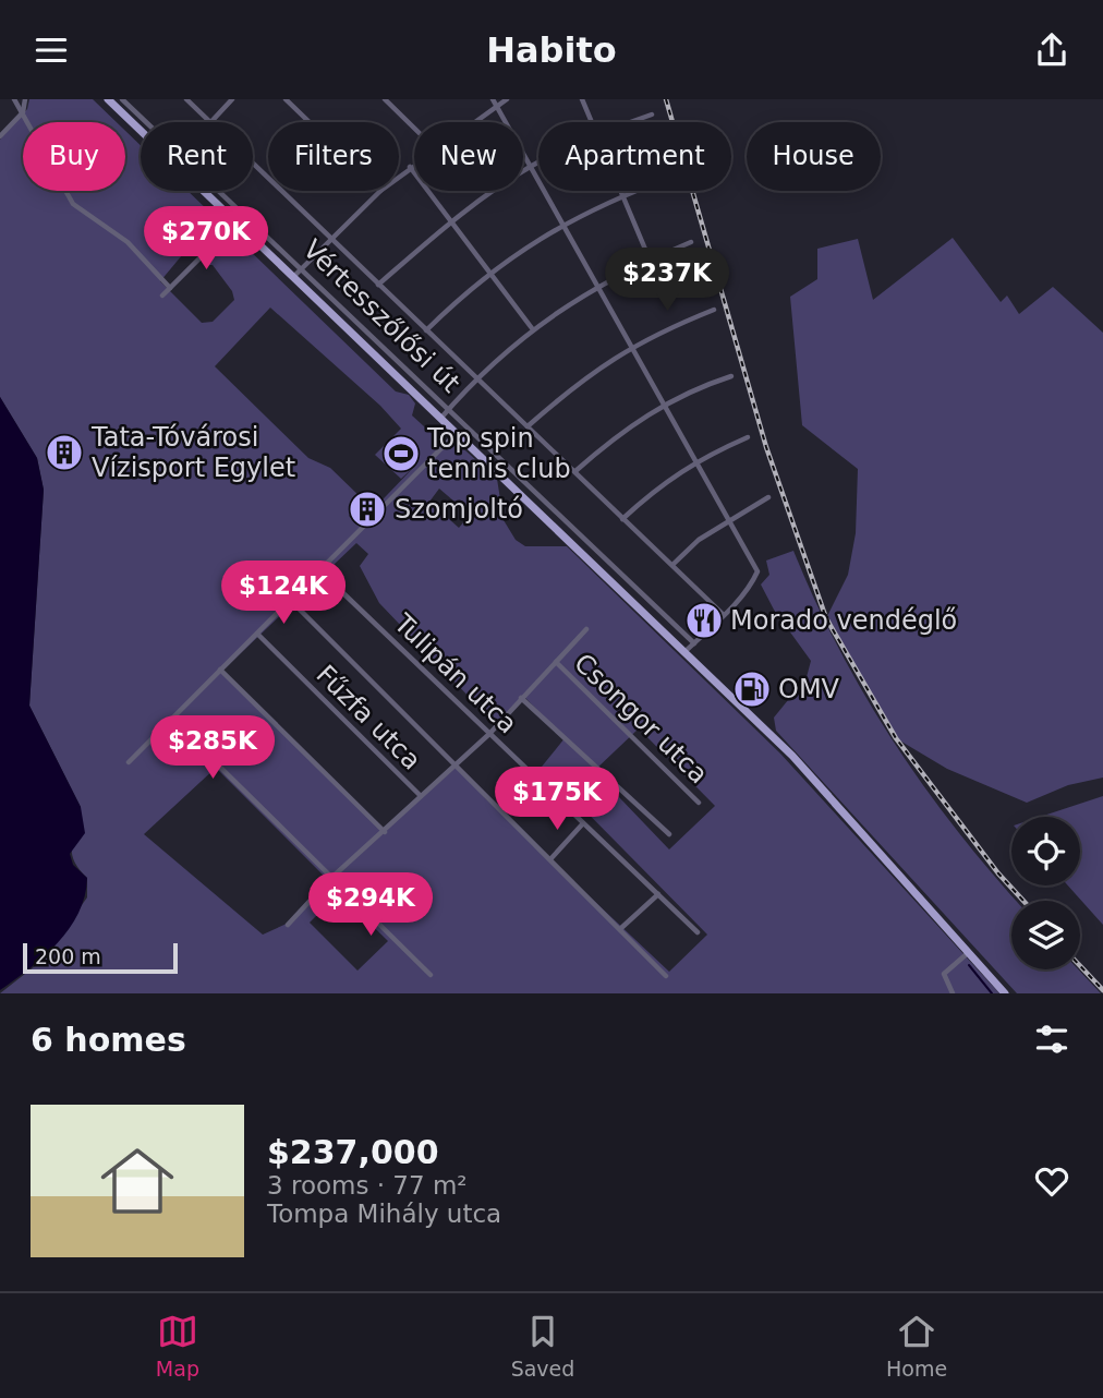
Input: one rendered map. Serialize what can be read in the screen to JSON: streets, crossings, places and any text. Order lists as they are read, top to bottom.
{
  "streets": {
    "main road": ["Vértesszőlősi út"],
    "street": ["Tulipán utca", "Fűzfa utca", "Csongor utca"]
  },
  "places": {
    "building": ["Tata-Tóvárosi Vízisport Egylet", "Szomjoltó"],
    "sports": ["Top spin tennis club"],
    "restaurant": ["Morado vendéglő"],
    "fuel station": ["OMV"]
  },
  "scale_bar": "200 m",
  "page": {
    "header": "Habito",
    "chip": [
      "Buy",
      "Rent",
      "Filters",
      "New",
      "Apartment",
      "House"
    ],
    "price": [
      "$270K",
      "$237K",
      "$124K",
      "$285K",
      "$175K",
      "$294K"
    ],
    "scale": "200 m",
    "heading": "6 homes",
    "list": [
      {
        "name": "$237,000",
        "note": "3 rooms · 77 m² · Tompa Mihály utca"
      }
    ],
    "tabs": ["Map", "Saved", "Home"]
  }
}
